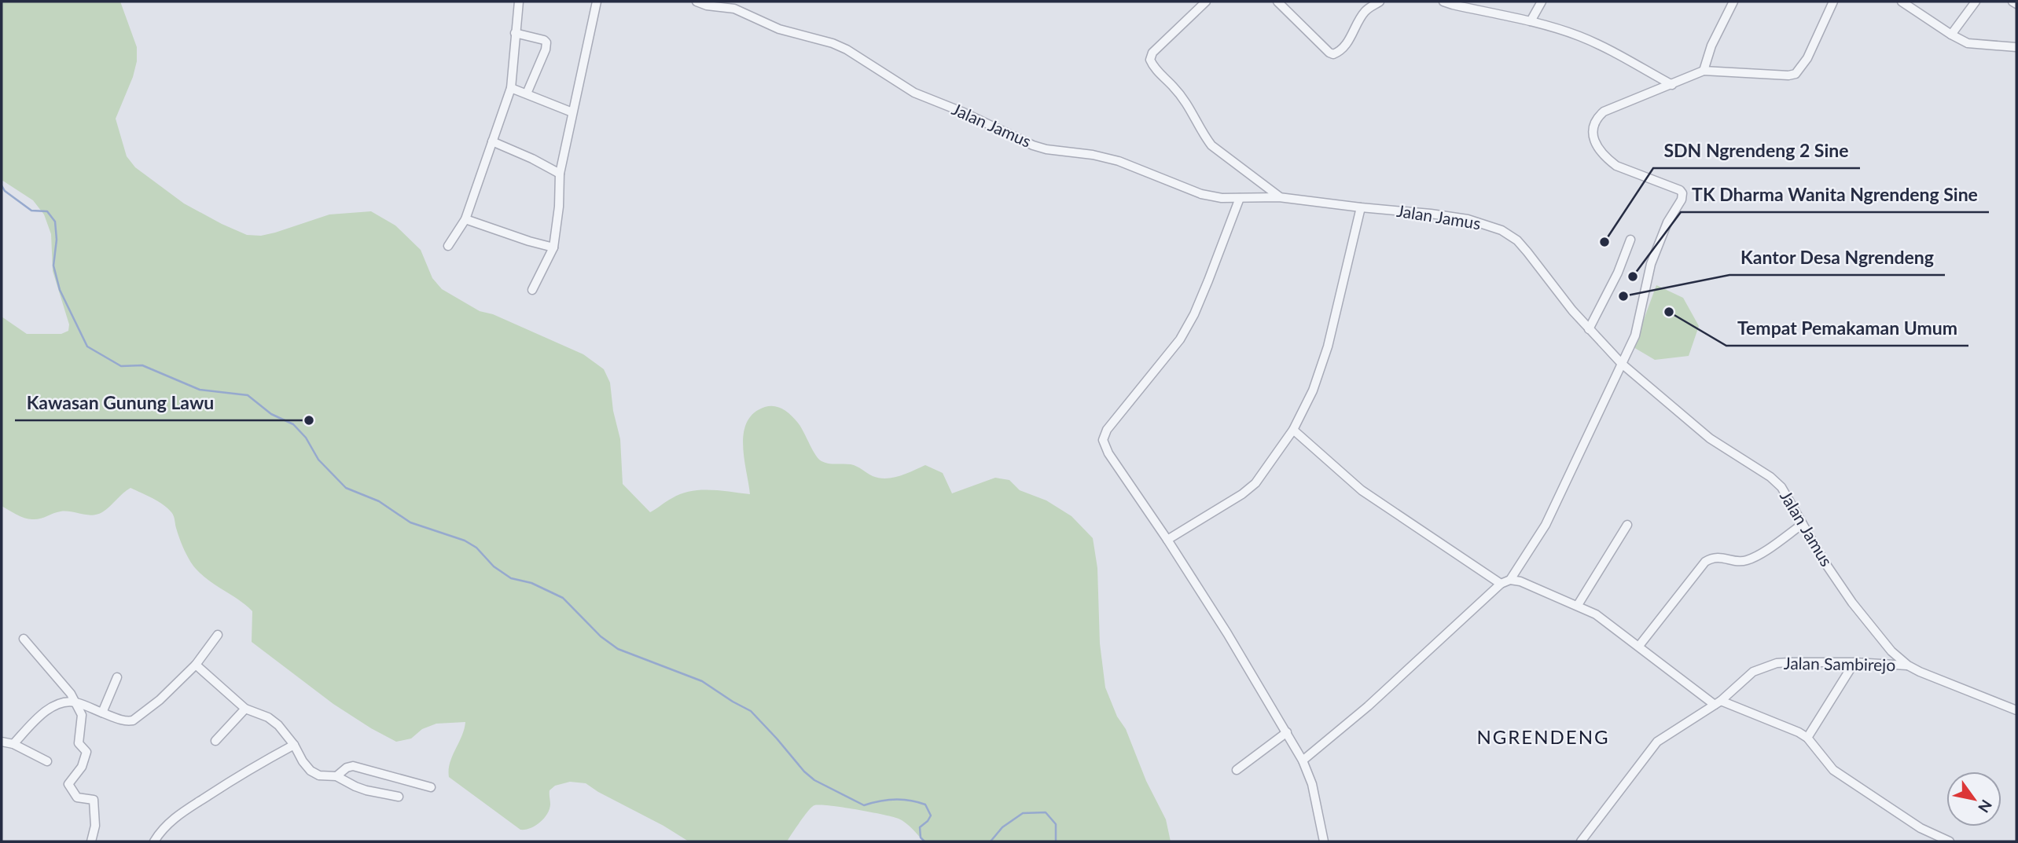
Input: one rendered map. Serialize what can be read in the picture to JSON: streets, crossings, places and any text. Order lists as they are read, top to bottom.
{
  "streets": {
    "street": ["Jalan Jamus", "Jalan Sambirejo"]
  },
  "crossings": [
    ["Jalan Jamus", "Jalan Sambirejo"]
  ],
  "districts": ["NGRENDENG"],
  "places": [
    "SDN Ngrendeng 2 Sine",
    "TK Dharma Wanita Ngrendeng Sine",
    "Kantor Desa Ngrendeng",
    "Tempat Pemakaman Umum",
    "Kawasan Gunung Lawu"
  ],
  "north": "bottom right"
}
